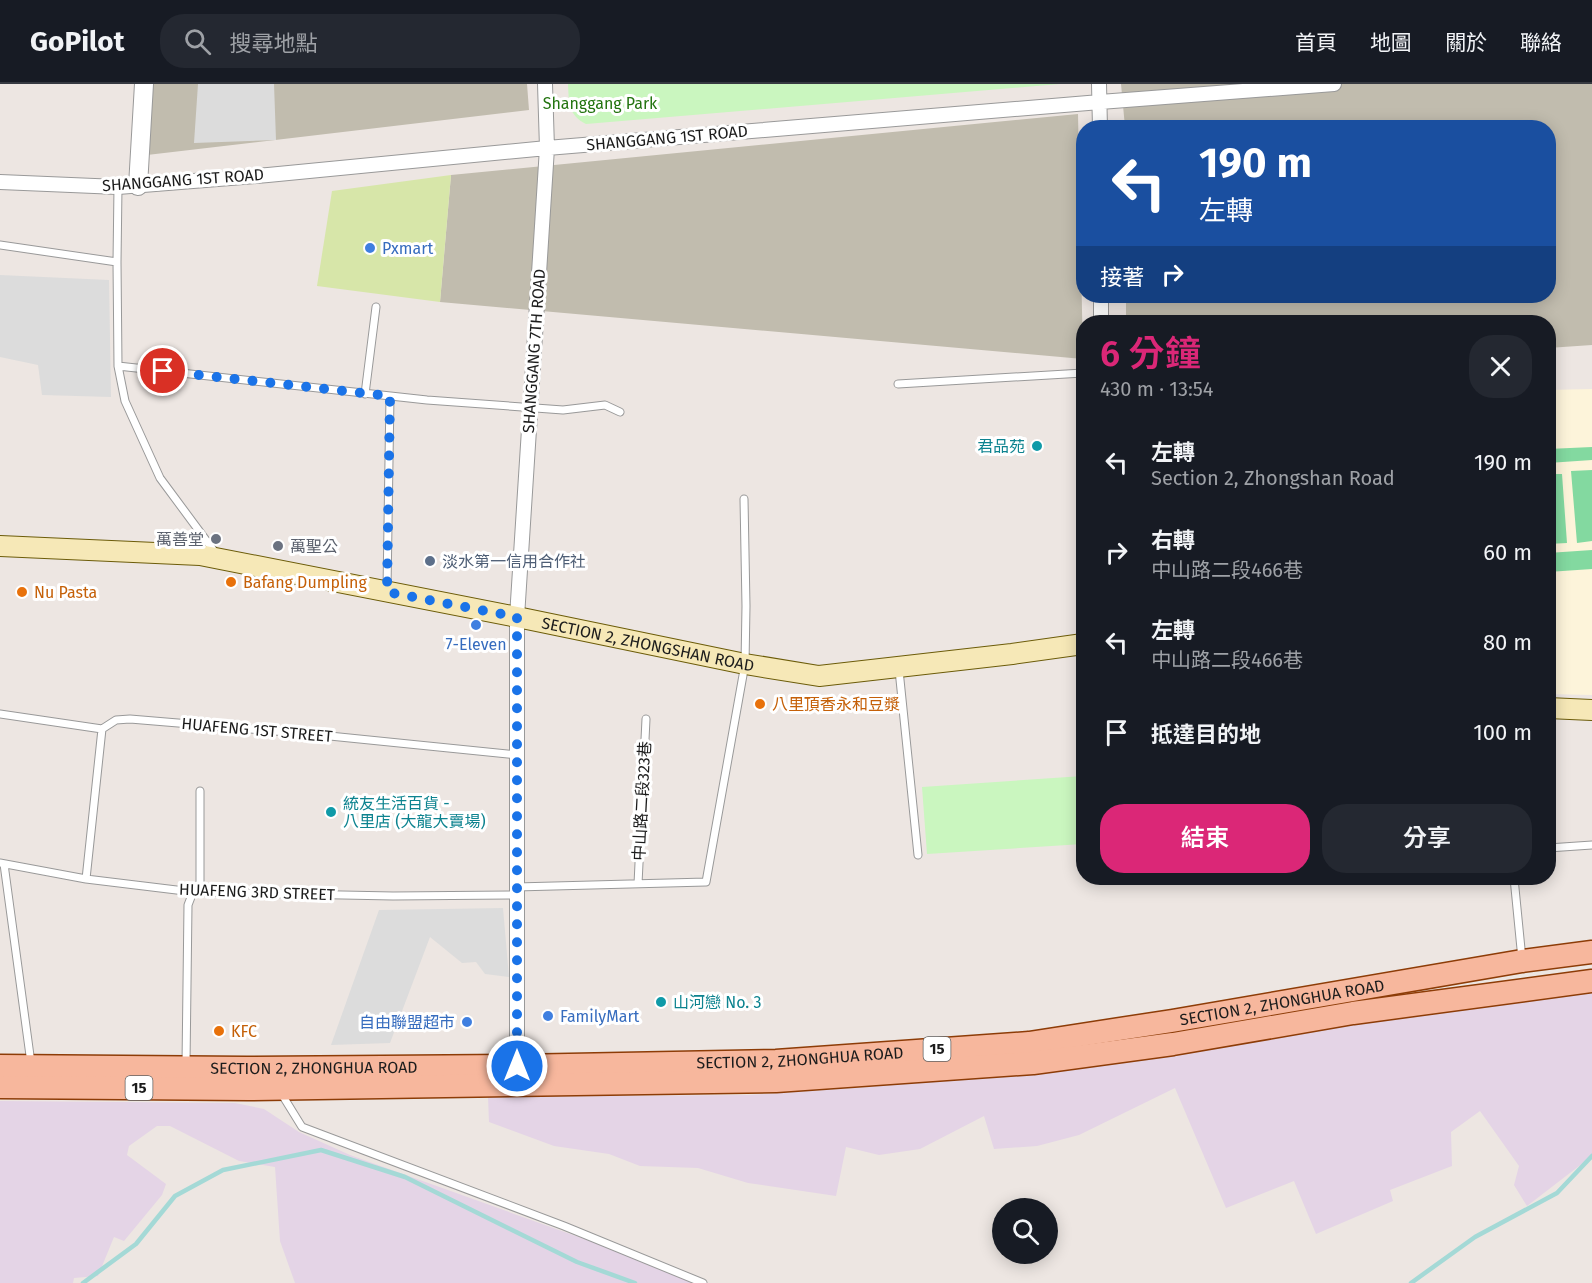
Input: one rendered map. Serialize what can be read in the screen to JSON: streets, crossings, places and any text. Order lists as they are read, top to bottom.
{
  "streets": {
    "main road": ["SECTION 2, ZHONGSHAN ROAD", "SECTION 2, ZHONGHUA ROAD", "15"],
    "street": ["SHANGGANG 1ST ROAD", "SHANGGANG 7TH ROAD"],
    "lane": ["HUAFENG 1ST STREET", "中山路二段323巷", "HUAFENG 3RD STREET"]
  },
  "crossings": [
    ["SHANGGANG 1ST ROAD", "SHANGGANG 7TH ROAD"],
    ["SHANGGANG 7TH ROAD", "SECTION 2, ZHONGSHAN ROAD"],
    ["SHANGGANG 7TH ROAD", "HUAFENG 1ST STREET"],
    ["SHANGGANG 7TH ROAD", "HUAFENG 3RD STREET"],
    ["SHANGGANG 7TH ROAD", "SECTION 2, ZHONGHUA ROAD"],
    ["SECTION 2, ZHONGSHAN ROAD", "HUAFENG 3RD STREET"],
    ["中山路二段323巷", "HUAFENG 3RD STREET"]
  ],
  "parks": ["Shanggang Park"],
  "places": [
    "Pxmart",
    "君品苑",
    "萬善堂",
    "萬聖公",
    "淡水第一信用合作社",
    "Bafang Dumpling",
    "Nu Pasta",
    "7-Eleven",
    "八里頂香永和豆漿",
    "統友生活百貨 - 八里店 (大龍大賣場)",
    "山河戀 No. 3",
    "FamilyMart",
    "自由聯盟超市",
    "KFC"
  ],
  "page": {
    "header": "GoPilot",
    "search": "搜尋地點",
    "nav": [
      "首頁",
      "地圖",
      "關於",
      "聯絡"
    ],
    "turn": ["190 m", "左轉"],
    "then": "接著",
    "heading": ["6 分鐘", "430 m · 13:54"],
    "list": [
      {
        "name": "左轉",
        "note": "Section 2, Zhongshan Road",
        "value": "190 m"
      },
      {
        "name": "右轉",
        "note": "中山路二段466巷",
        "value": "60 m"
      },
      {
        "name": "左轉",
        "note": "中山路二段466巷",
        "value": "80 m"
      },
      {
        "name": "抵達目的地",
        "value": "100 m"
      }
    ],
    "buttons": ["結束", "分享"]
  }
}
